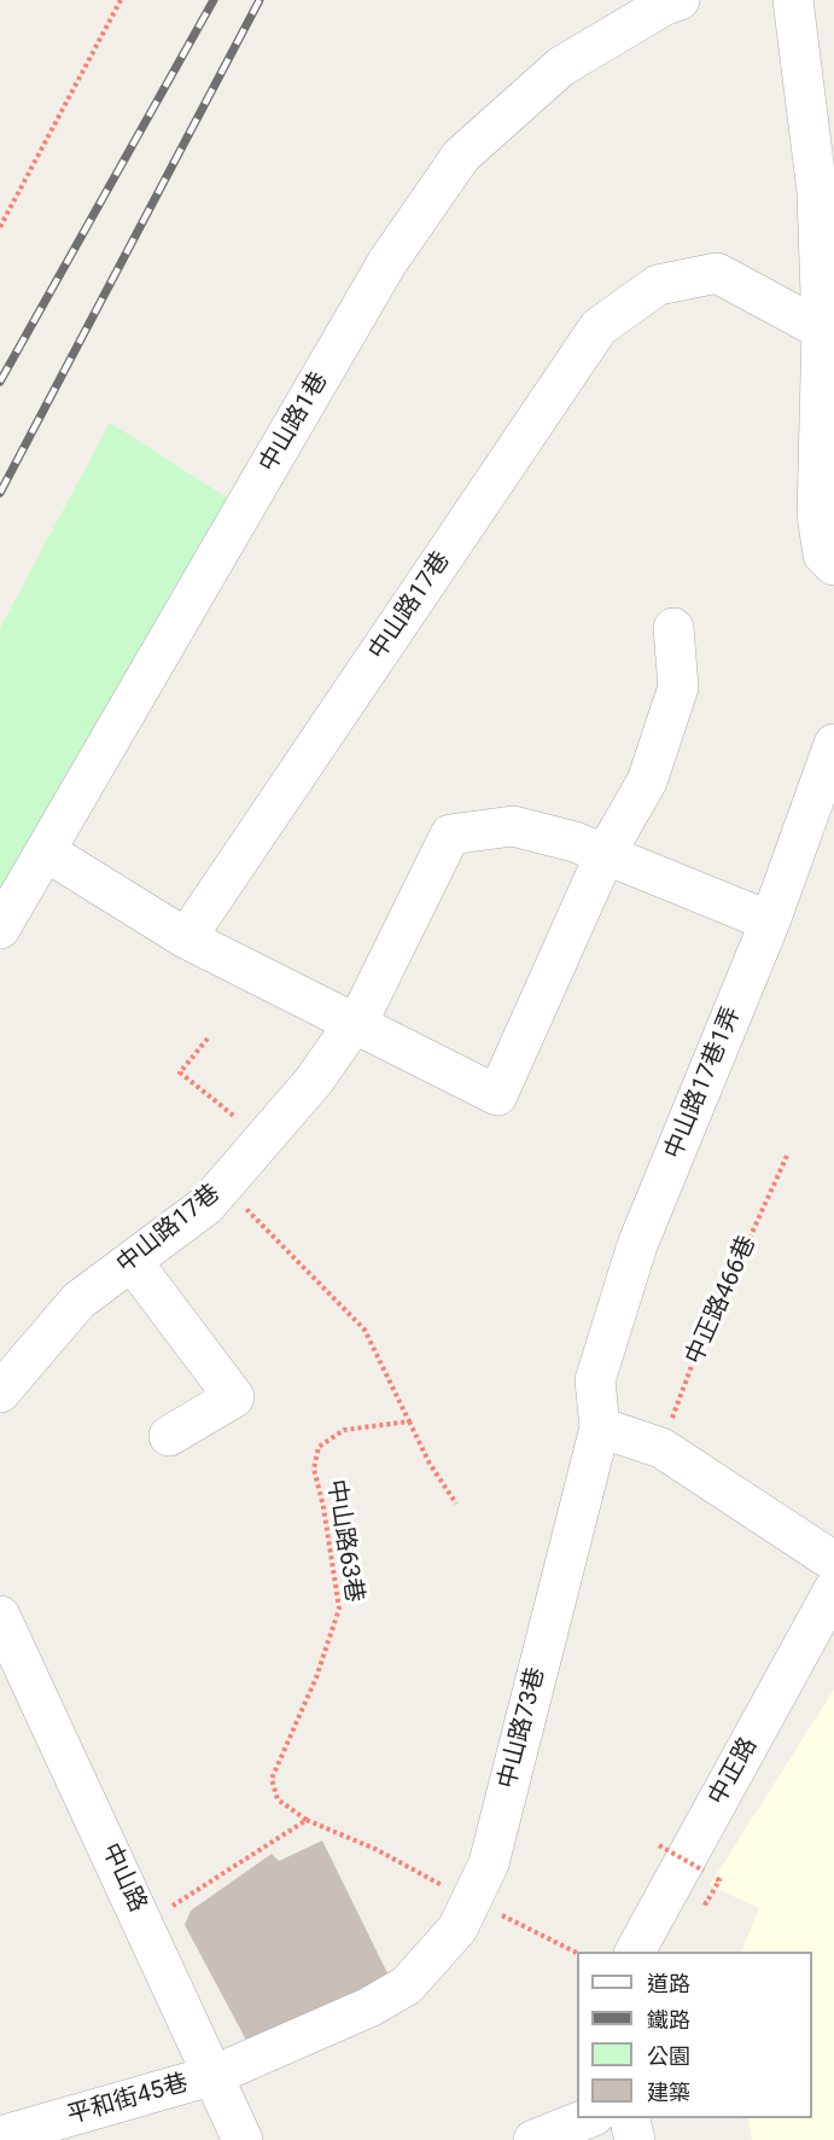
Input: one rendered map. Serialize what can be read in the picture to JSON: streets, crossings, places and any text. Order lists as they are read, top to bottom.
{
  "streets": {
    "street": [
      "中山路1巷",
      "中山路17巷",
      "中山路17巷1弄",
      "中山路73巷",
      "中正路",
      "中山路",
      "平和街45巷"
    ],
    "path": ["中正路466巷", "中山路63巷"]
  },
  "crossings": [
    ["中山路17巷1弄", "中山路73巷"],
    ["中山路63巷", "中山路"],
    ["中山路73巷", "中山路"],
    ["中山路73巷", "平和街45巷"],
    ["中山路", "平和街45巷"]
  ],
  "legend": [
    "道路",
    "鐵路",
    "公園",
    "建築"
  ]
}
